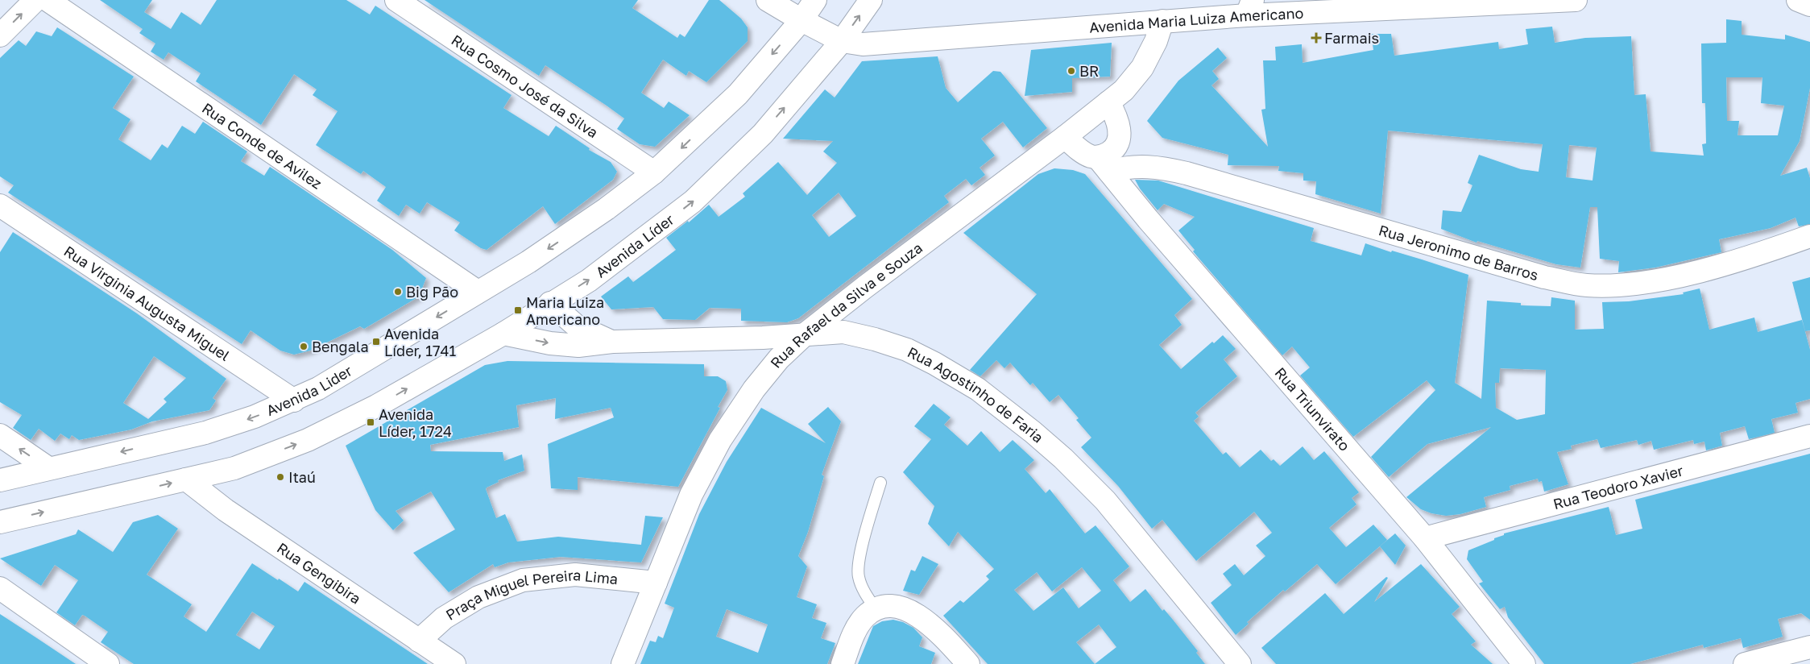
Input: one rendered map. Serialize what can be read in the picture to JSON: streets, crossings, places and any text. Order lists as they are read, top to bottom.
{
  "streets": {
    "street": [
      "Avenida Maria Luiza Americano",
      "Rua Cosmo José da Silva",
      "Rua Conde de Avilez",
      "Avenida Líder",
      "Rua Jeronimo de Barros",
      "Rua Virginia Augusta Miguel",
      "Rua Rafael da Silva e Souza",
      "Avenida Lider",
      "Rua Agostinho de Faria",
      "Rua Triunvirato",
      "Rua Teodoro Xavier",
      "Rua Gengibira",
      "Praça Miguel Pereira Lima"
    ]
  },
  "crossings": [
    ["Avenida Maria Luiza Americano", "Avenida Líder"],
    ["Avenida Maria Luiza Americano", "Rua Rafael da Silva e Souza"],
    ["Rua Cosmo José da Silva", "Avenida Lider"],
    ["Rua Conde de Avilez", "Avenida Lider"],
    ["Avenida Líder", "Rua Agostinho de Faria"],
    ["Avenida Líder", "Rua Gengibira"],
    ["Rua Jeronimo de Barros", "Rua Triunvirato"],
    ["Rua Virginia Augusta Miguel", "Avenida Lider"],
    ["Rua Rafael da Silva e Souza", "Rua Agostinho de Faria"],
    ["Rua Rafael da Silva e Souza", "Praça Miguel Pereira Lima"],
    ["Rua Triunvirato", "Rua Teodoro Xavier"],
    ["Rua Gengibira", "Praça Miguel Pereira Lima"]
  ],
  "one_way": ["Avenida Líder", "Avenida Lider"],
  "places": {
    "health": ["Farmais"],
    "other": [
      "BR",
      "Big Pão",
      "Bengala",
      "Itaú"
    ],
    "transit": ["Maria Luiza Americano", "Avenida Líder, 1741", "Avenida Líder, 1724"]
  }
}
